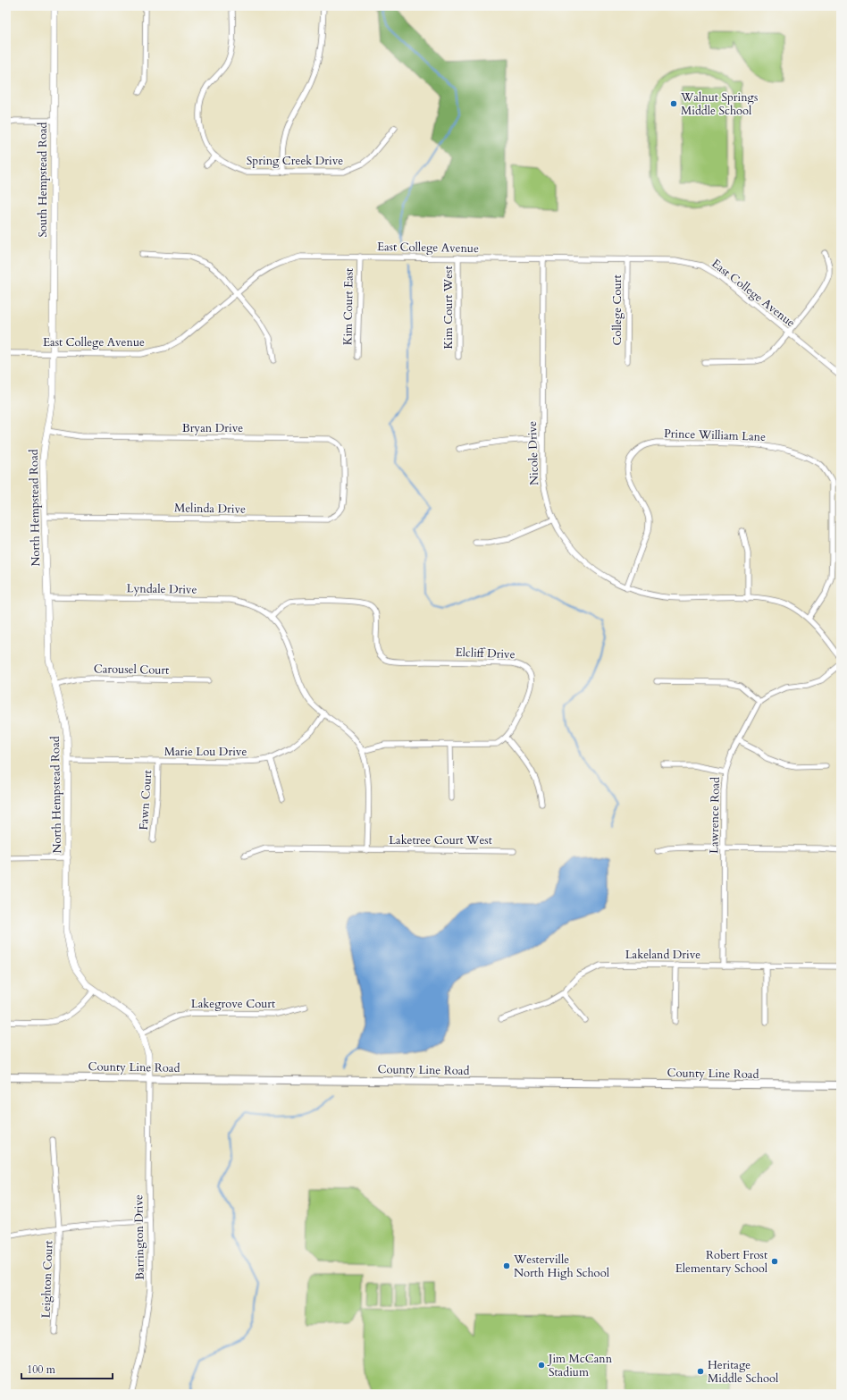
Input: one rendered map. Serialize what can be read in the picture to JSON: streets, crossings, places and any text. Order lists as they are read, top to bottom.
{
  "streets": {
    "main road": ["County Line Road"],
    "street": [
      "Spring Creek Drive",
      "South Hempstead Road",
      "East College Avenue",
      "Kim Court East",
      "Kim Court West",
      "College Court",
      "Bryan Drive",
      "Prince William Lane",
      "Nicole Drive",
      "North Hempstead Road",
      "Melinda Drive",
      "Lyndale Drive",
      "Elcliff Drive",
      "Carousel Court",
      "Marie Lou Drive",
      "Fawn Court",
      "Lawrence Road",
      "Laketree Court West",
      "Lakeland Drive",
      "Lakegrove Court",
      "Barrington Drive",
      "Leighton Court"
    ]
  },
  "crossings": [
    ["South Hempstead Road", "East College Avenue"],
    ["South Hempstead Road", "North Hempstead Road"],
    ["East College Avenue", "Kim Court East"],
    ["East College Avenue", "Kim Court West"],
    ["East College Avenue", "College Court"],
    ["East College Avenue", "Nicole Drive"],
    ["East College Avenue", "North Hempstead Road"],
    ["Bryan Drive", "North Hempstead Road"],
    ["Bryan Drive", "Melinda Drive"],
    ["Prince William Lane", "Nicole Drive"],
    ["North Hempstead Road", "Melinda Drive"],
    ["North Hempstead Road", "Lyndale Drive"],
    ["North Hempstead Road", "Carousel Court"],
    ["North Hempstead Road", "Marie Lou Drive"],
    ["North Hempstead Road", "Lakegrove Court"],
    ["North Hempstead Road", "County Line Road"],
    ["North Hempstead Road", "Barrington Drive"],
    ["Lyndale Drive", "Elcliff Drive"],
    ["Lyndale Drive", "Marie Lou Drive"],
    ["Lyndale Drive", "Laketree Court West"],
    ["Marie Lou Drive", "Fawn Court"],
    ["Lawrence Road", "Lakeland Drive"],
    ["County Line Road", "Barrington Drive"]
  ],
  "places": [
    "Walnut Springs Middle School",
    "Robert Frost Elementary School",
    "Westerville North High School",
    "Jim McCann Stadium",
    "Heritage Middle School"
  ],
  "scale_bar": "100 m"
}
